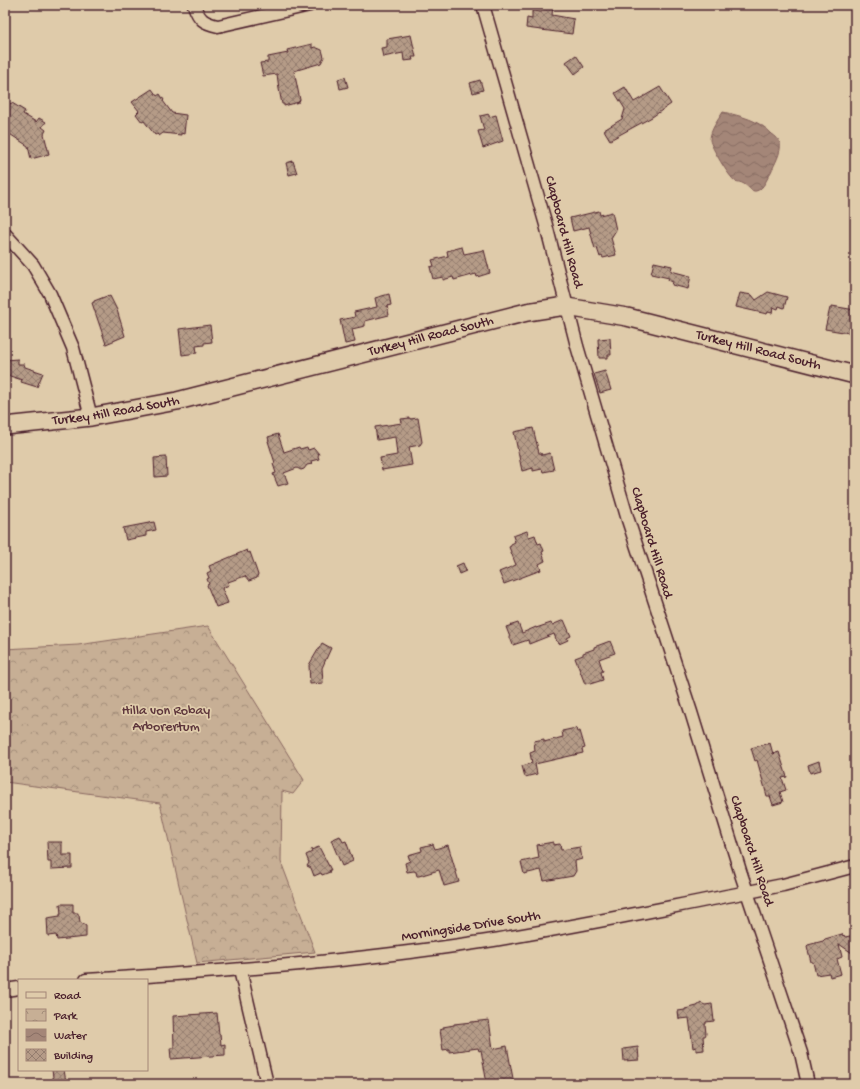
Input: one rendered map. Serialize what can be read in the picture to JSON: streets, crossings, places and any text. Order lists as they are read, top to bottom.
{
  "streets": {
    "street": ["Clapboard Hill Road", "Turkey Hill Road South", "Morningside Drive South"]
  },
  "crossings": [
    ["Clapboard Hill Road", "Turkey Hill Road South"],
    ["Clapboard Hill Road", "Morningside Drive South"]
  ],
  "parks": ["Hilla von Robay Arborertum"],
  "legend": [
    "Road",
    "Park",
    "Water",
    "Building"
  ]
}
